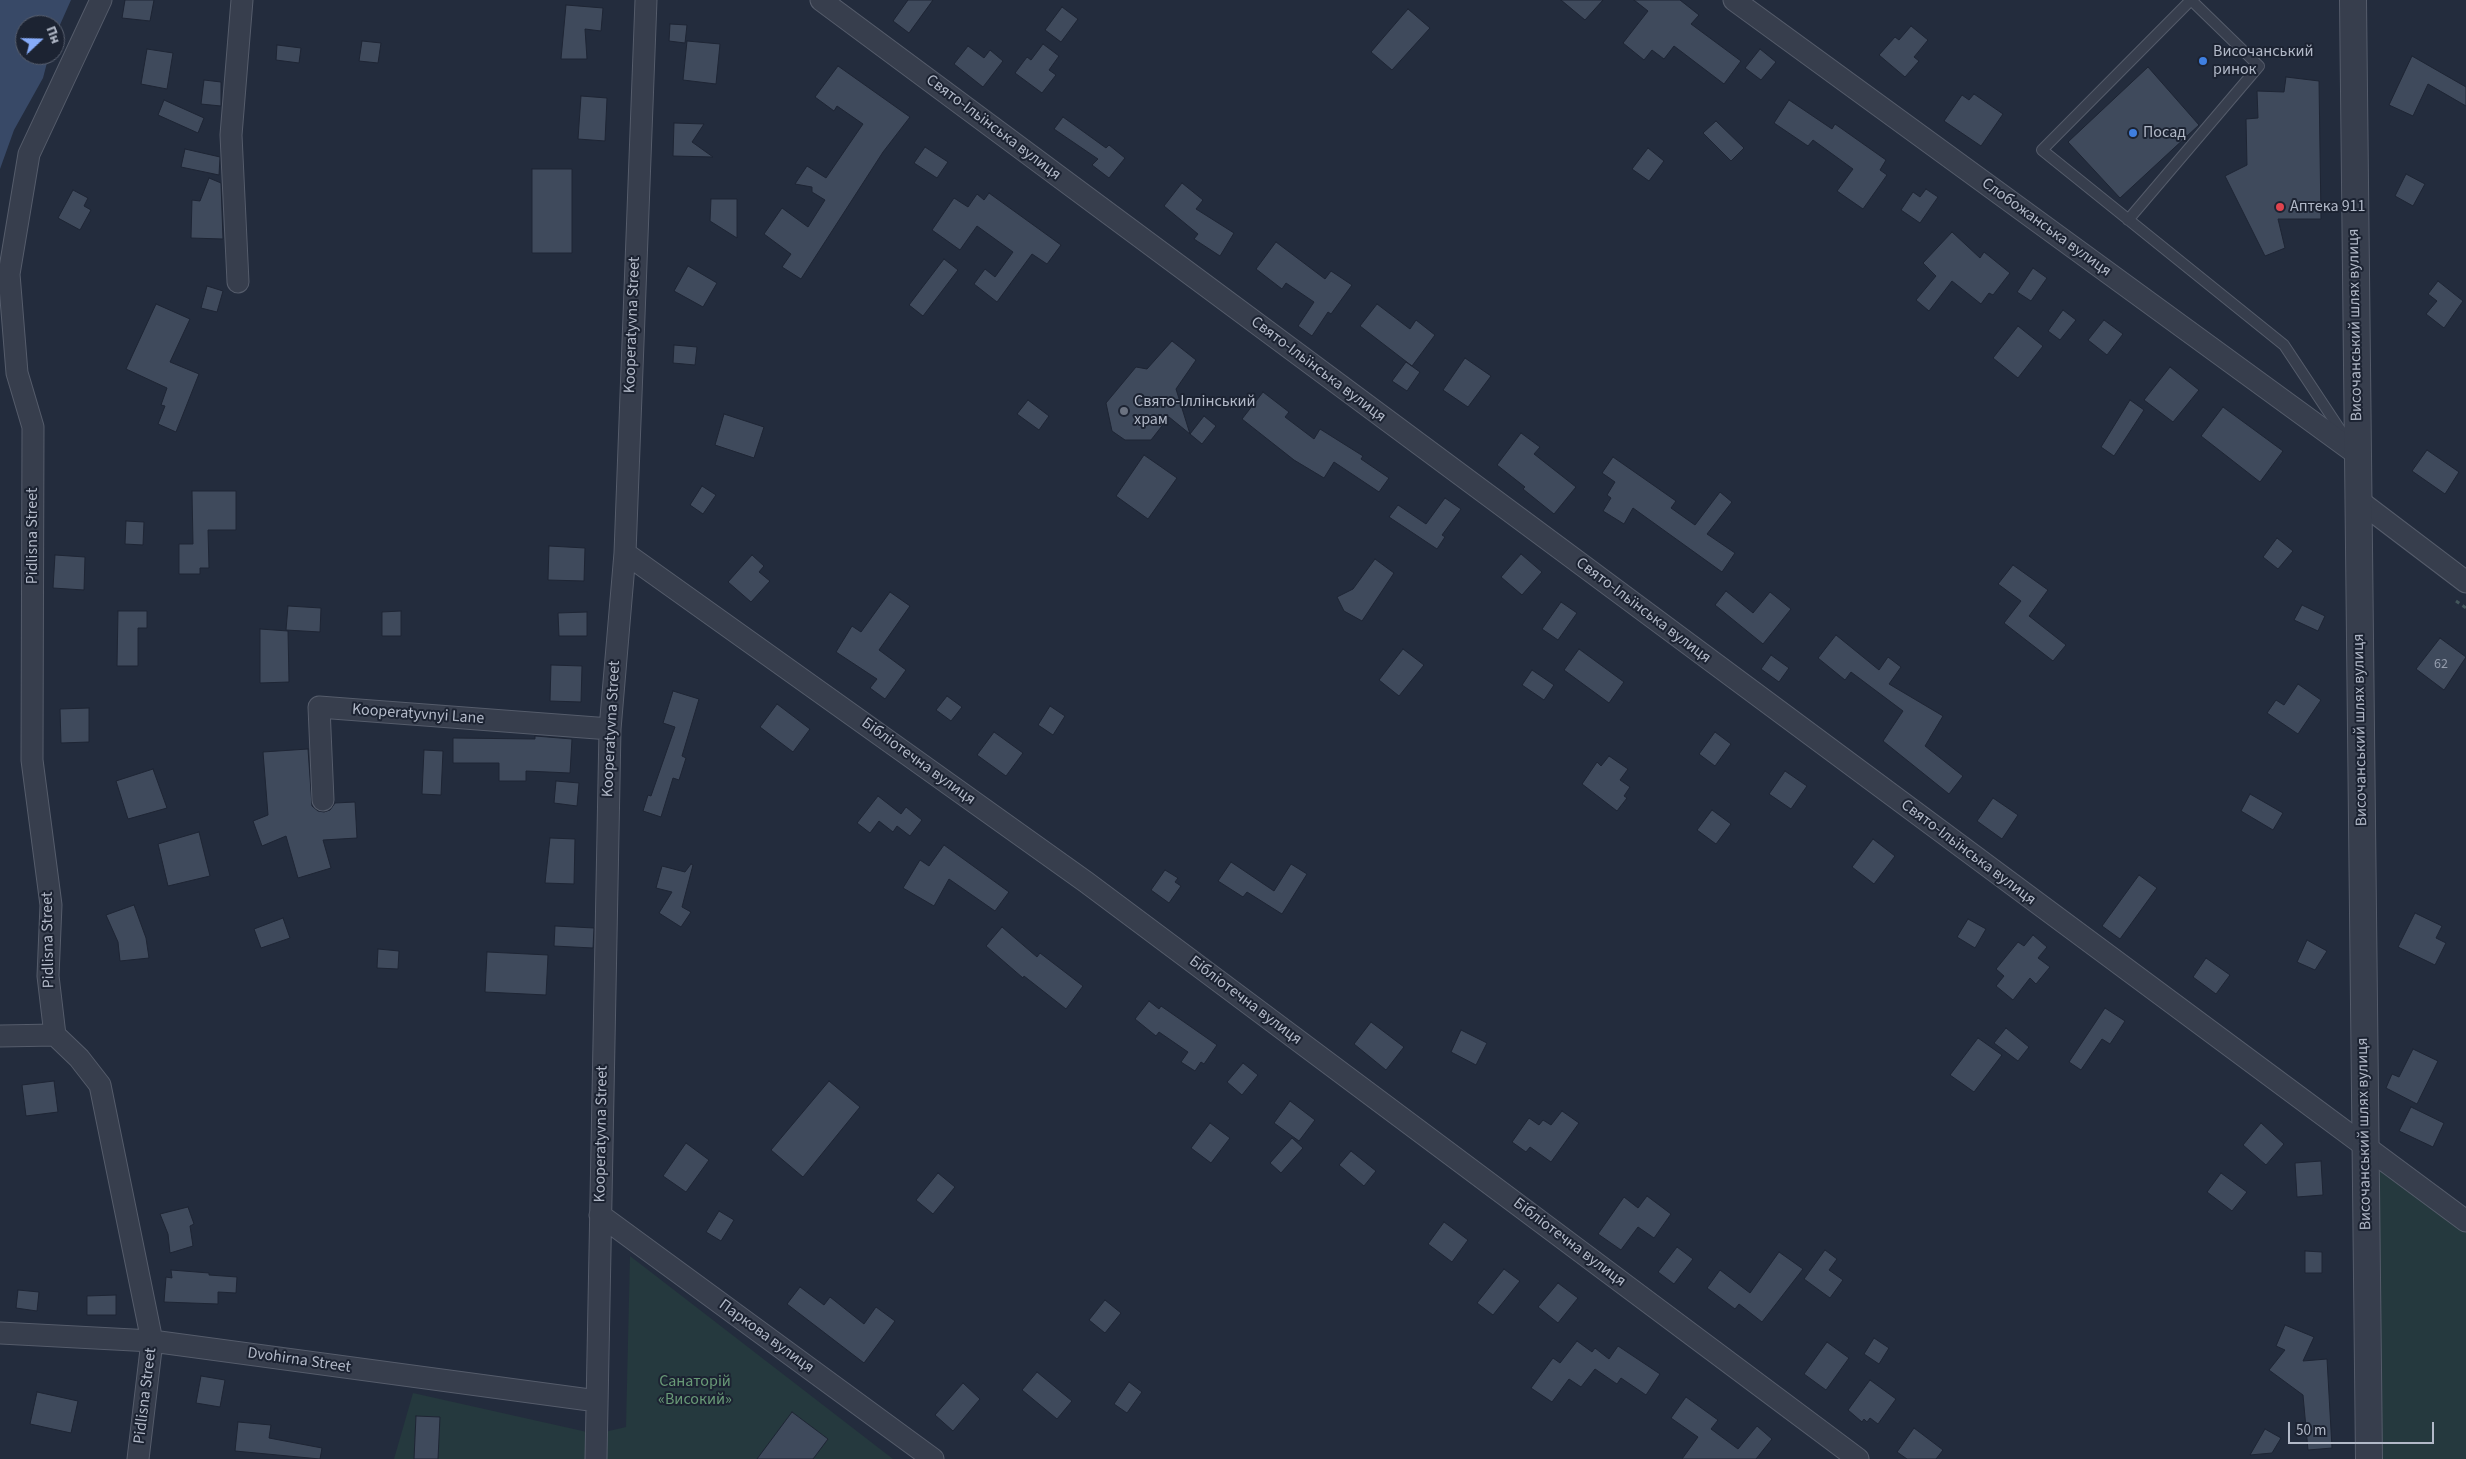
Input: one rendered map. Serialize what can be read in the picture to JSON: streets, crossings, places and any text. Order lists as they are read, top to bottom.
{
  "streets": {
    "street": [
      "Свято-Ільїнська вулиця",
      "Слобожанська вулиця",
      "Kooperatyvna Street",
      "Височанський шлях вулиця",
      "Pidlisna Street",
      "Kooperatyvnyi Lane",
      "Бібліотечна вулиця",
      "Паркова вулиця",
      "Dvohirna Street"
    ]
  },
  "crossings": [
    ["Свято-Ільїнська вулиця", "Височанський шлях вулиця"],
    ["Слобожанська вулиця", "Височанський шлях вулиця"],
    ["Kooperatyvna Street", "Kooperatyvnyi Lane"],
    ["Kooperatyvna Street", "Бібліотечна вулиця"],
    ["Kooperatyvna Street", "Паркова вулиця"],
    ["Kooperatyvna Street", "Dvohirna Street"],
    ["Pidlisna Street", "Dvohirna Street"]
  ],
  "parks": ["Санаторій «Високий»"],
  "places": [
    "Височанський ринок",
    "Посад",
    "Аптека 911",
    "Свято-Іллінський храм"
  ],
  "house_numbers": ["62"],
  "scale_bar": "50 m",
  "north": "right"
}
